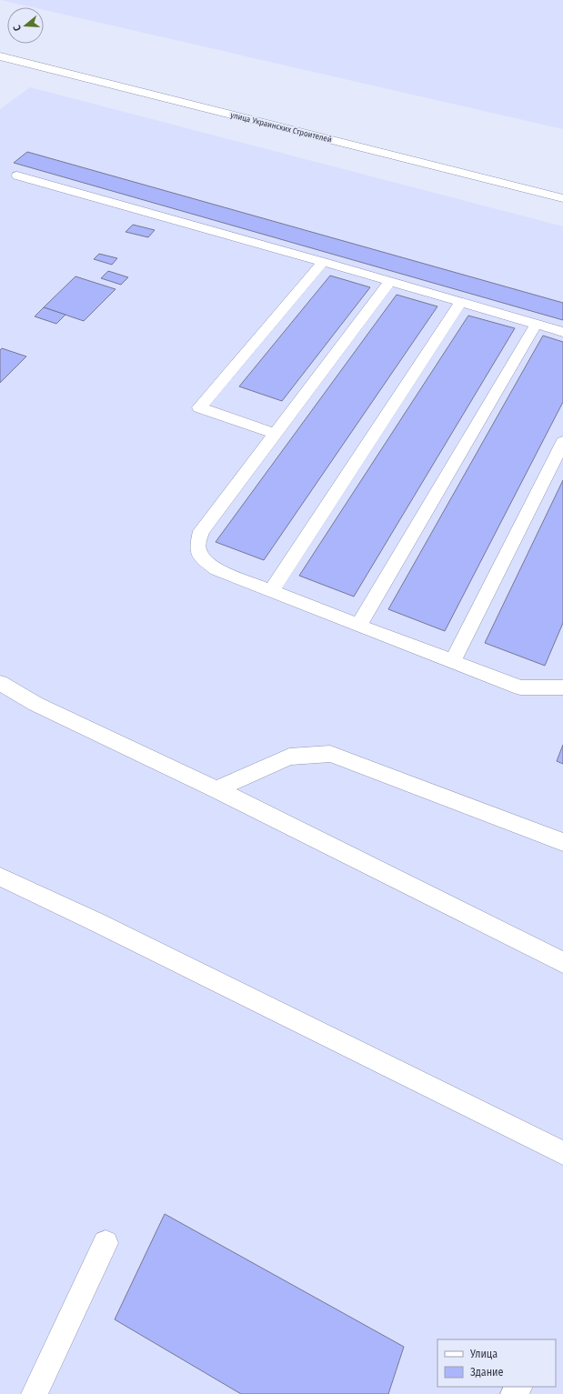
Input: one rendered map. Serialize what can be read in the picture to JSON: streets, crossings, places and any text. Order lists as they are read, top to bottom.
{
  "streets": {
    "street": ["улица Украинских Строителей"]
  },
  "legend": ["Улица", "Здание"],
  "north": "left"
}
